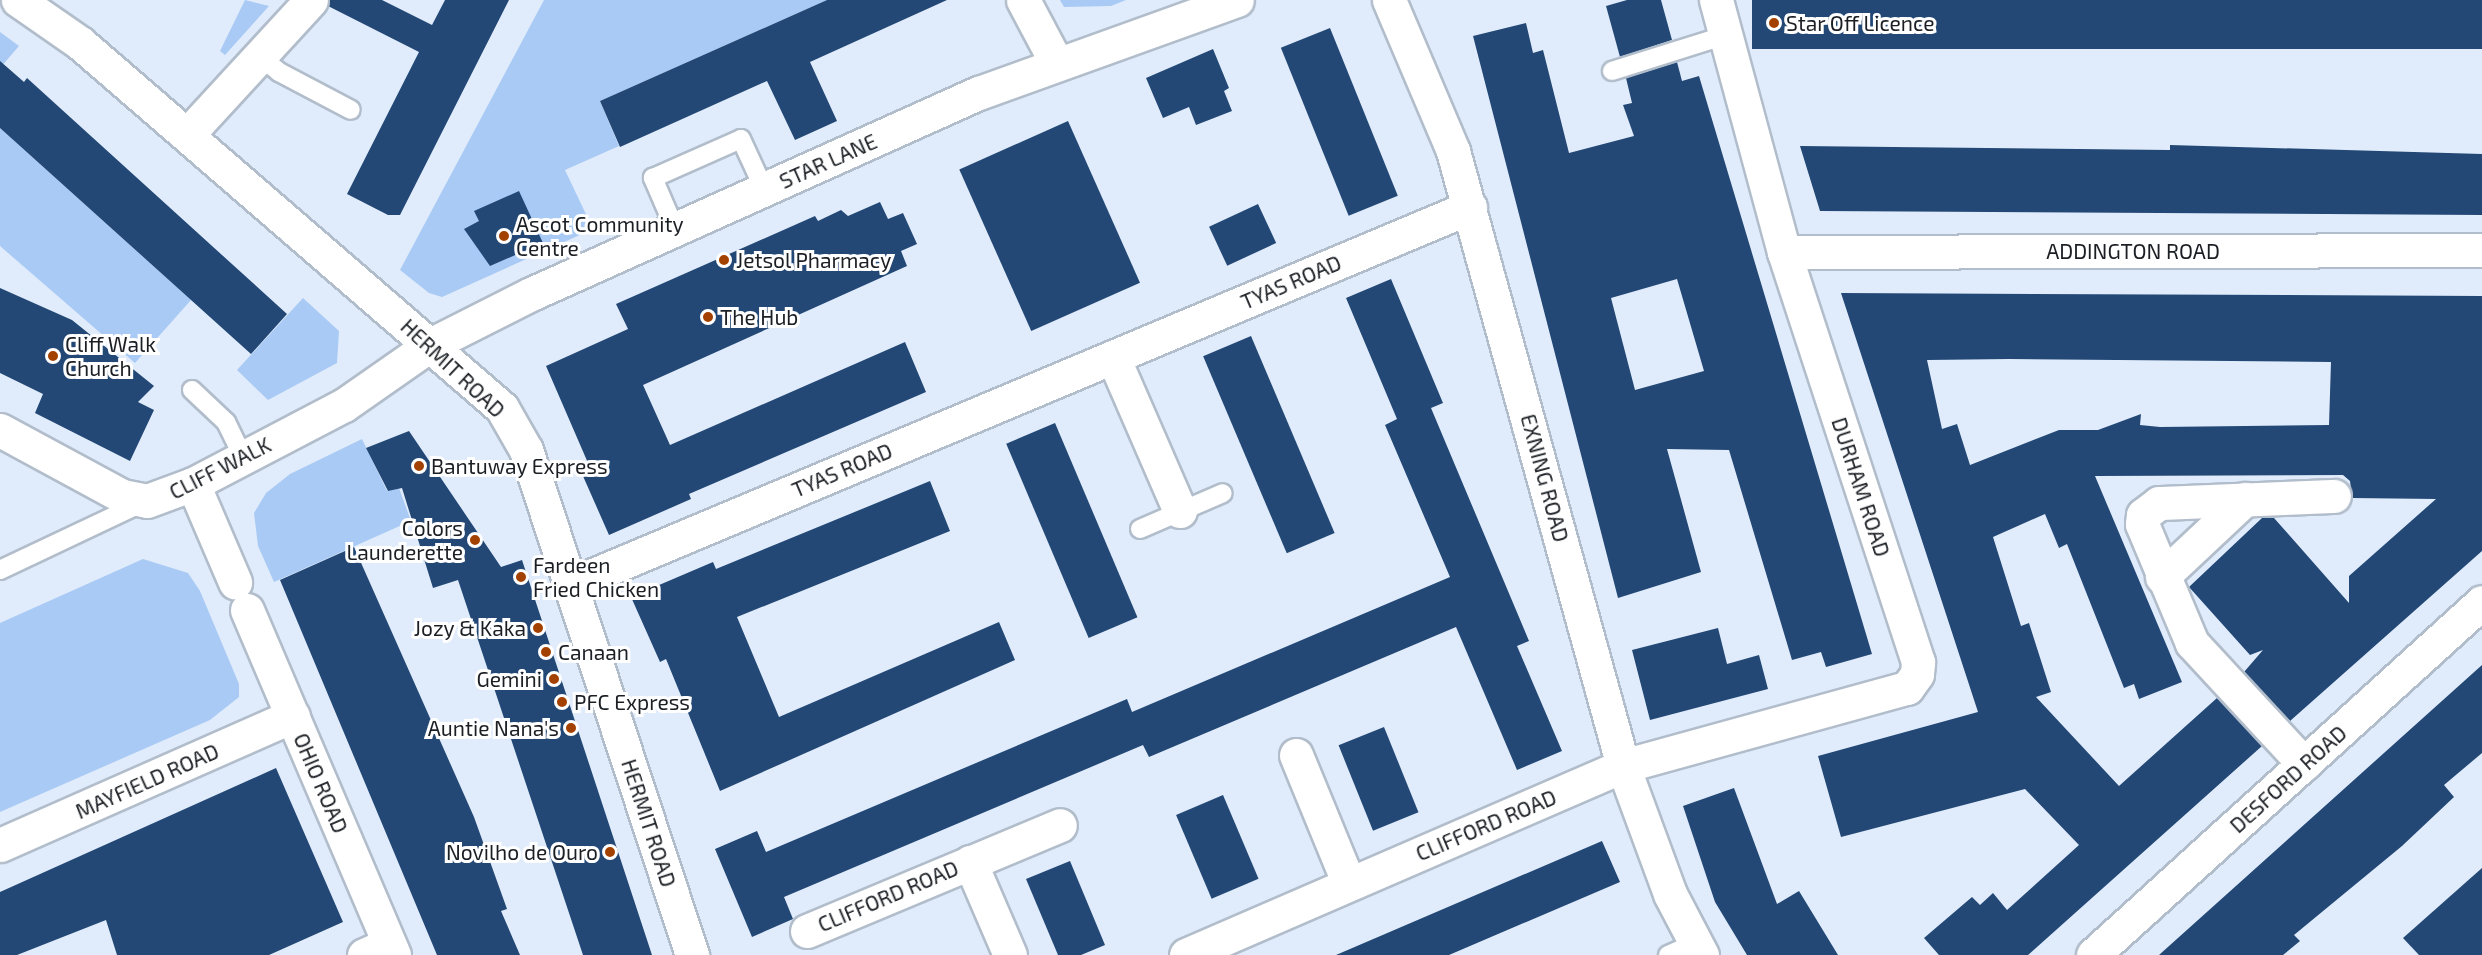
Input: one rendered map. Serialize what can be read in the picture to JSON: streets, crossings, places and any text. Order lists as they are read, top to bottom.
{
  "streets": {
    "street": [
      "STAR LANE",
      "ADDINGTON ROAD",
      "TYAS ROAD",
      "HERMIT ROAD",
      "CLIFF WALK",
      "EXNING ROAD",
      "DURHAM ROAD",
      "DESFORD ROAD",
      "MAYFIELD ROAD",
      "OHIO ROAD",
      "CLIFFORD ROAD"
    ]
  },
  "crossings": [
    ["STAR LANE", "HERMIT ROAD"],
    ["STAR LANE", "CLIFF WALK"],
    ["ADDINGTON ROAD", "DURHAM ROAD"],
    ["TYAS ROAD", "HERMIT ROAD"],
    ["TYAS ROAD", "EXNING ROAD"],
    ["HERMIT ROAD", "CLIFF WALK"],
    ["CLIFF WALK", "OHIO ROAD"],
    ["EXNING ROAD", "DURHAM ROAD"],
    ["EXNING ROAD", "CLIFFORD ROAD"],
    ["DURHAM ROAD", "CLIFFORD ROAD"],
    ["MAYFIELD ROAD", "OHIO ROAD"]
  ],
  "places": [
    "Star Off Licence",
    "Ascot Community Centre",
    "Jetsol Pharmacy",
    "The Hub",
    "Cliff Walk Church",
    "Bantuway Express",
    "Colors Launderette",
    "Fardeen Fried Chicken",
    "Jozy & Kaka",
    "Canaan",
    "Gemini",
    "PFC Express",
    "Auntie Nana's",
    "Novilho de Ouro"
  ]
}
